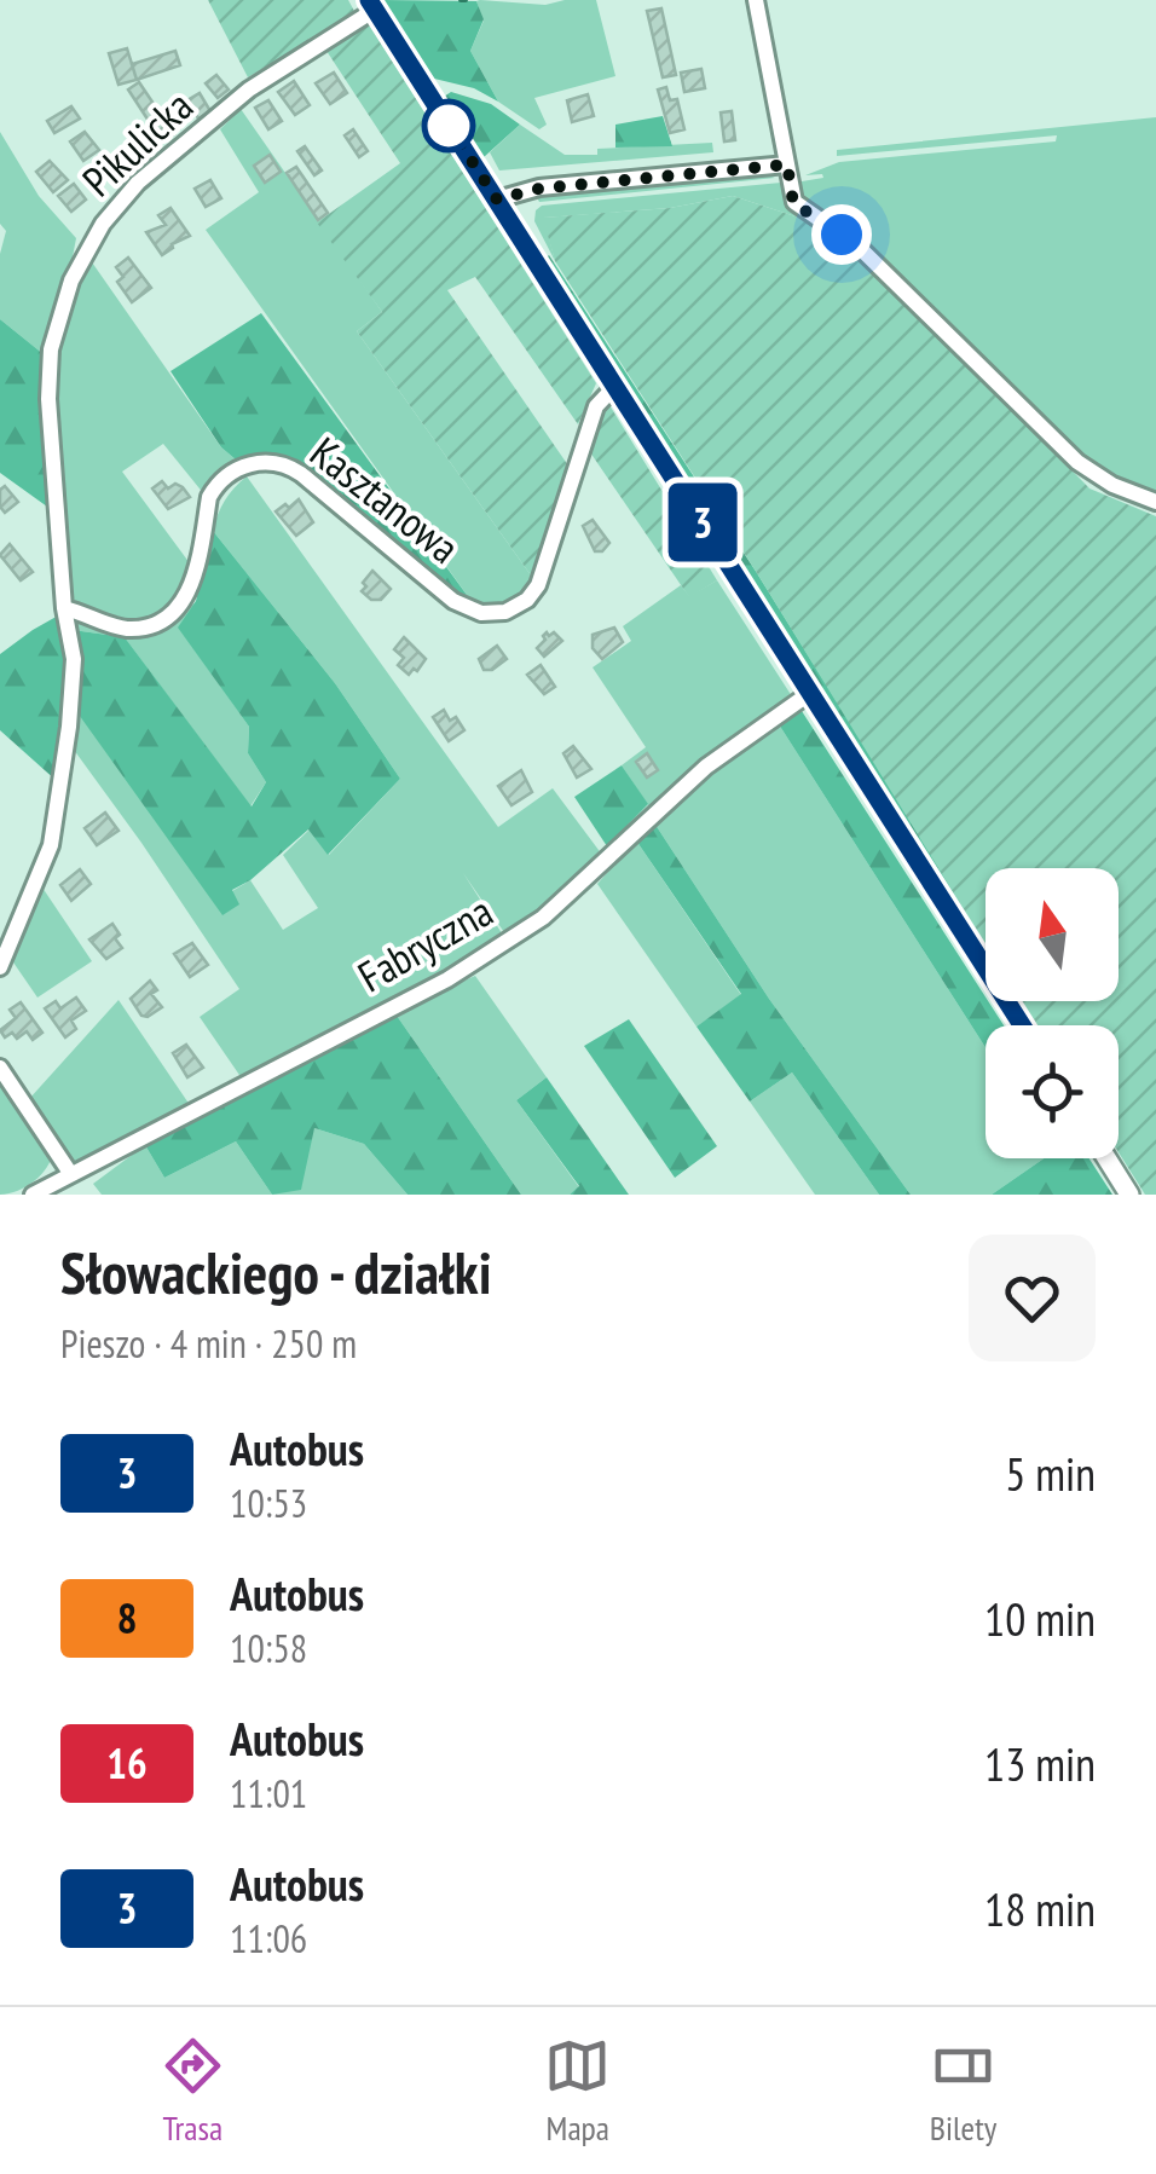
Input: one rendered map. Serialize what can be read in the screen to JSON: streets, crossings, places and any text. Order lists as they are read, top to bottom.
{
  "streets": {
    "street": ["Pikulicka", "Kasztanowa", "Fabryczna"]
  },
  "crossings": [
    ["Pikulicka", "Kasztanowa"]
  ],
  "lines": ["bus line 3"],
  "north": "top",
  "page": {
    "on_map": "3",
    "heading": ["Słowackiego - działki", "Pieszo · 4 min · 250 m"],
    "list": [
      {
        "mark": "3",
        "name": "Autobus",
        "note": "10:53",
        "value": "5 min"
      },
      {
        "mark": "8",
        "name": "Autobus",
        "note": "10:58",
        "value": "10 min"
      },
      {
        "mark": "16",
        "name": "Autobus",
        "note": "11:01",
        "value": "13 min"
      },
      {
        "mark": "3",
        "name": "Autobus",
        "note": "11:06",
        "value": "18 min"
      }
    ],
    "tabs": ["Trasa", "Mapa", "Bilety"]
  }
}
